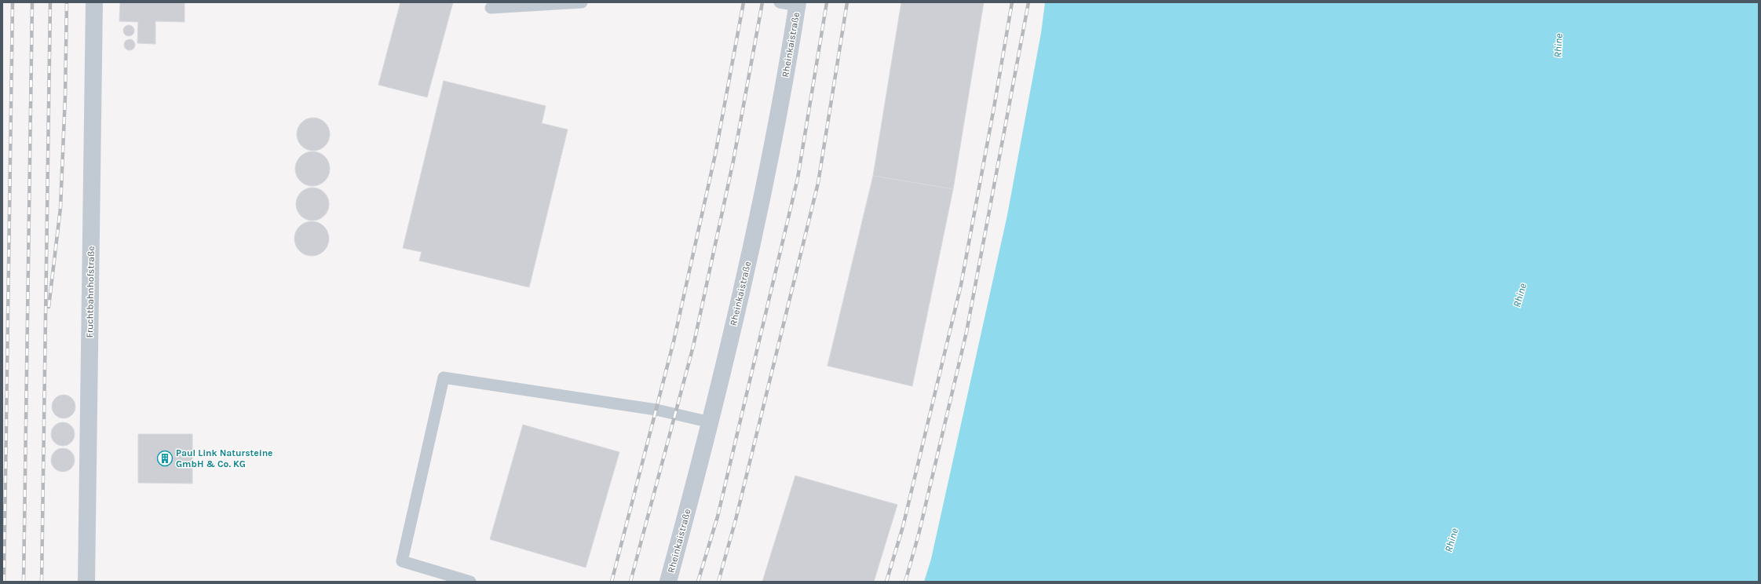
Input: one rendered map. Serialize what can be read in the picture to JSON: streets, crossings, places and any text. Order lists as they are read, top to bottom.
{
  "streets": {
    "street": ["Rheinkaistraße", "Fruchtbahnhofstraße"]
  },
  "water": ["Rhine"],
  "places": {
    "building": ["Paul Link Natursteine GmbH & Co. KG"]
  }
}
